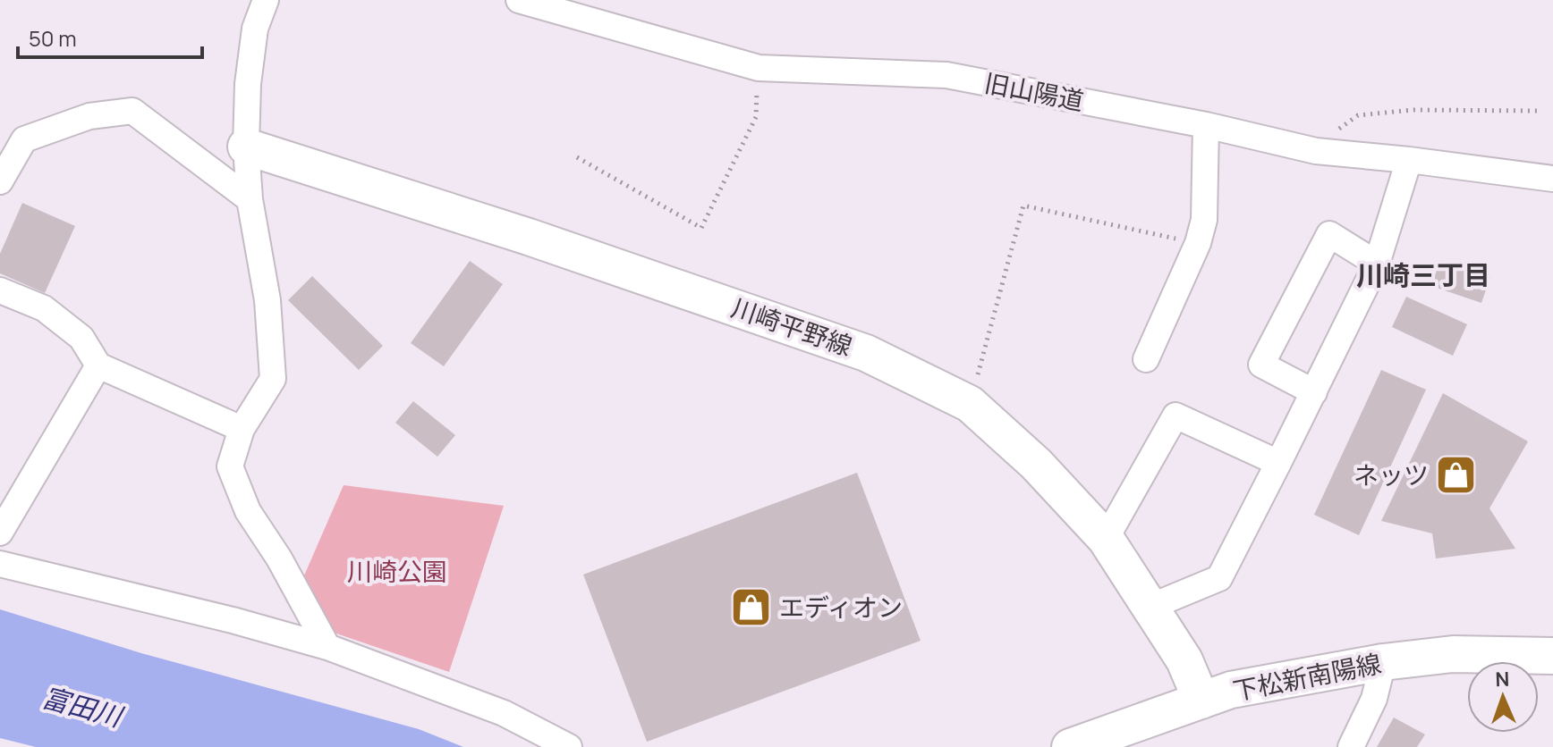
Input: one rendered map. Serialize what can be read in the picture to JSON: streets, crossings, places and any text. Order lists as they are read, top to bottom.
{
  "streets": {
    "street": ["旧山陽道", "川崎平野線", "下松新南陽線"]
  },
  "crossings": [
    ["川崎平野線", "下松新南陽線"]
  ],
  "districts": ["川崎三丁目"],
  "water": ["富田川"],
  "parks": ["川崎公園"],
  "places": {
    "shop": ["ネッツ", "エディオン"]
  },
  "scale_bar": "50 m",
  "north": "top"
}
